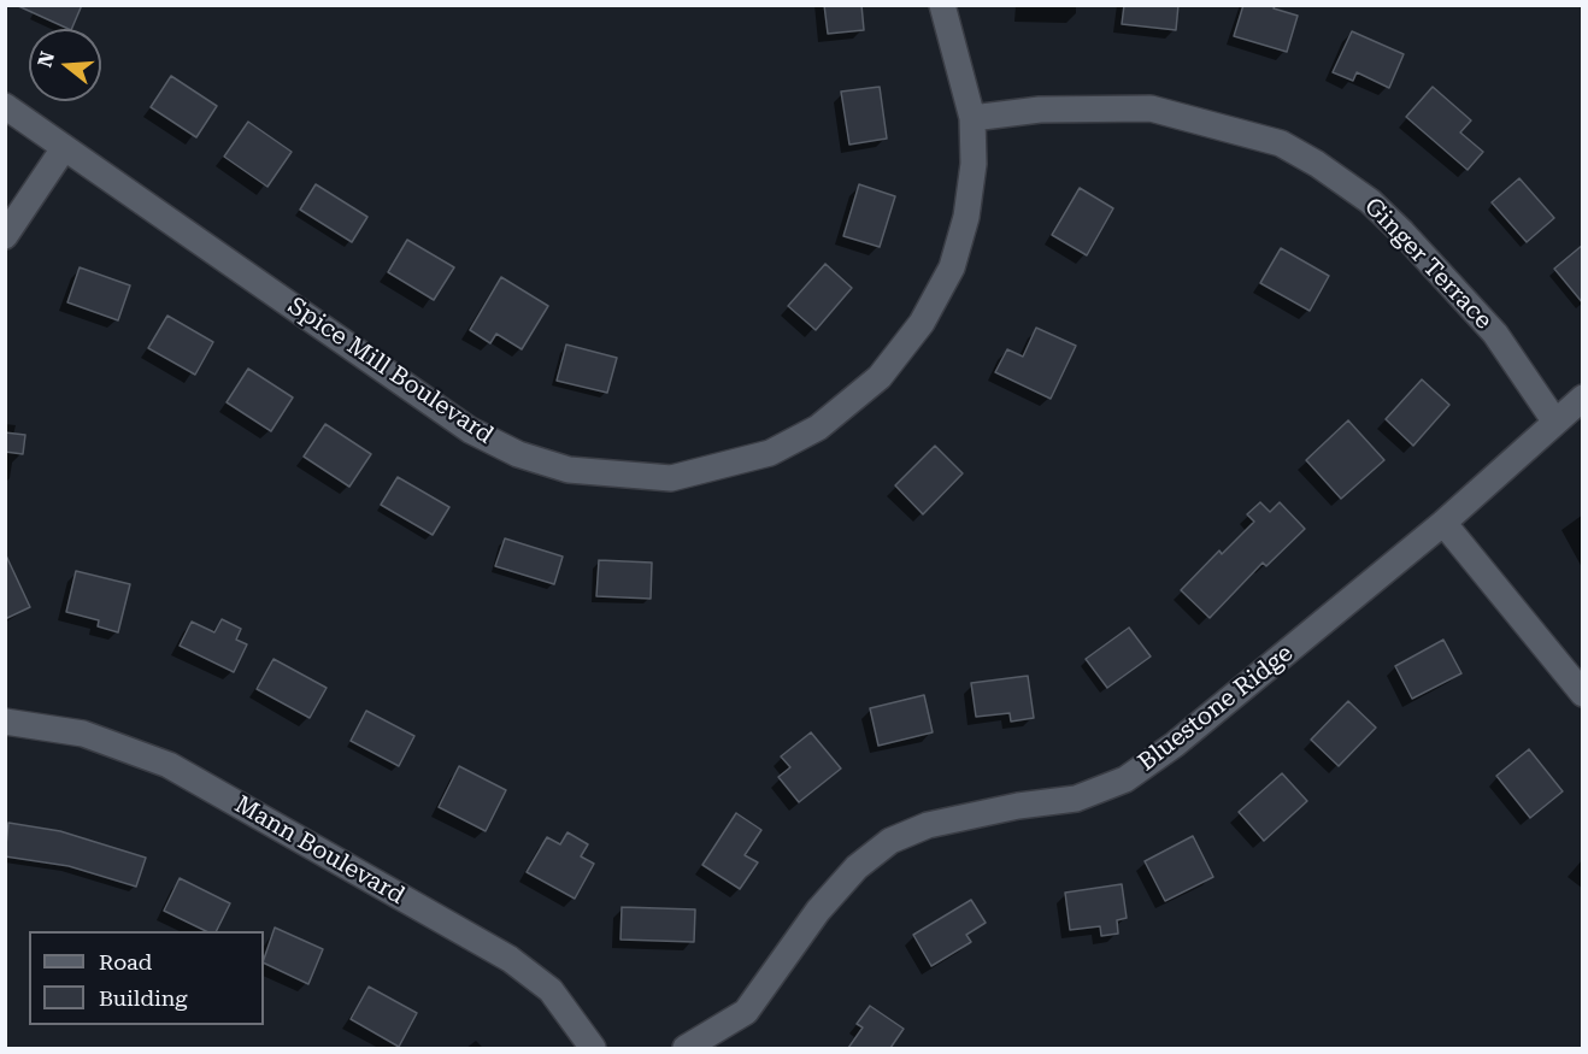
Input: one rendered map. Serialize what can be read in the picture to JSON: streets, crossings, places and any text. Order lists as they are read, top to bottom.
{
  "streets": {
    "street": [
      "Ginger Terrace",
      "Spice Mill Boulevard",
      "Bluestone Ridge",
      "Mann Boulevard"
    ]
  },
  "crossings": [
    ["Ginger Terrace", "Spice Mill Boulevard"],
    ["Ginger Terrace", "Bluestone Ridge"]
  ],
  "legend": ["Road", "Building"],
  "north": "left"
}
